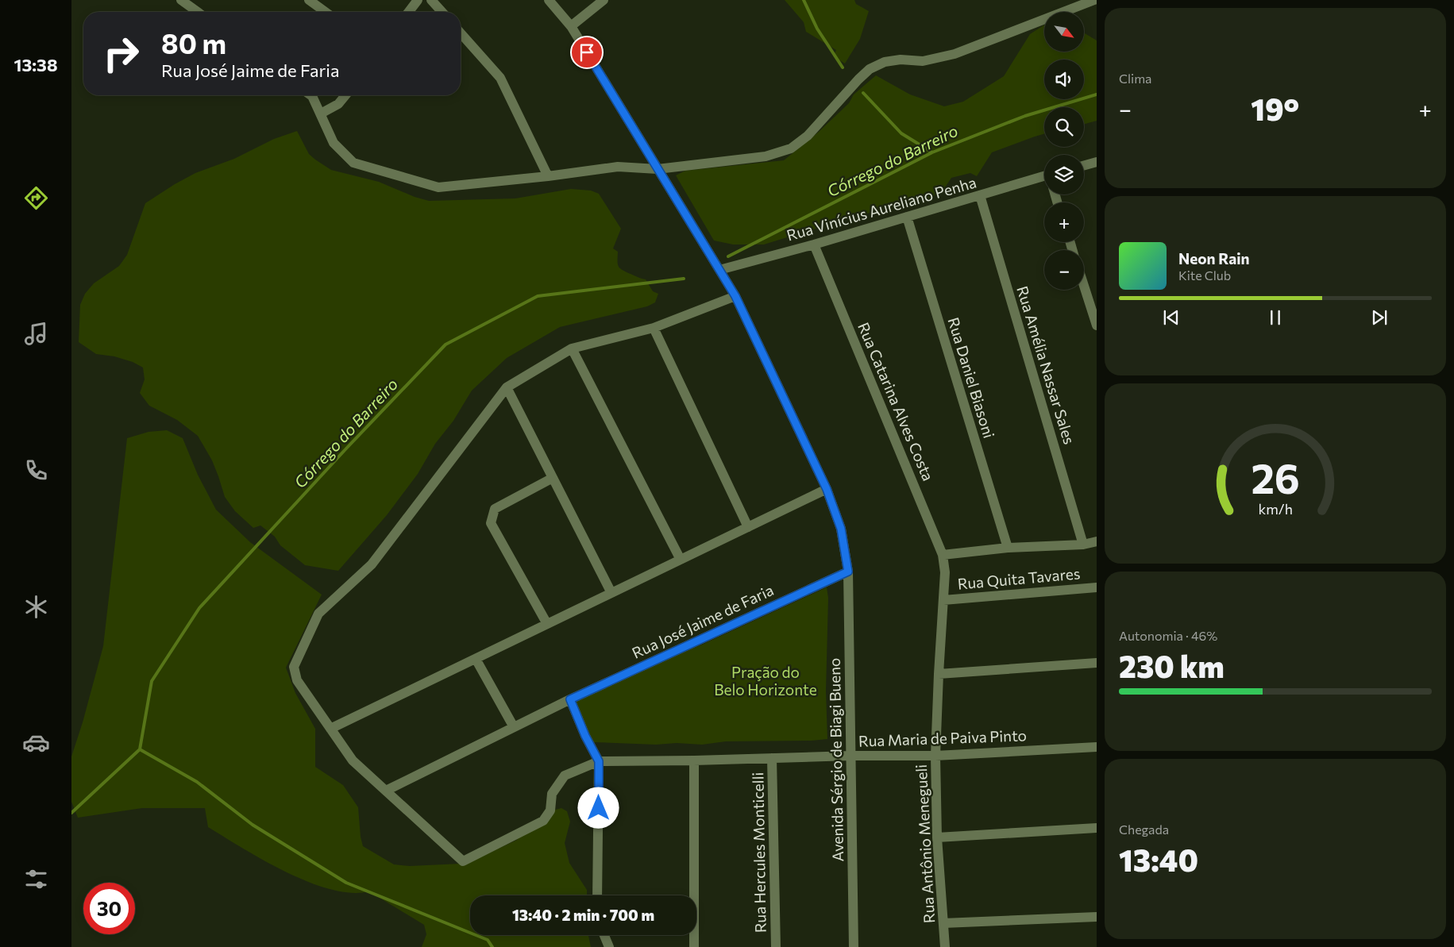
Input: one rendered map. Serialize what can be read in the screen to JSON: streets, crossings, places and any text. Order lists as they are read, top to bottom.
{
  "streets": {
    "street": [
      "Rua Vinícius Aureliano Penha",
      "Rua Amélia Nassar Sales",
      "Rua Daniel Biasoni",
      "Rua Catarina Alves Costa",
      "Rua Quita Tavares",
      "Rua José Jaime de Faria",
      "Rua Maria de Paiva Pinto",
      "Avenida Sérgio de Biagi Bueno",
      "Rua Antônio Menegueli",
      "Rua Hercules Monticelli"
    ]
  },
  "crossings": [
    ["Rua Vinícius Aureliano Penha", "Rua Amélia Nassar Sales"],
    ["Rua Vinícius Aureliano Penha", "Rua Daniel Biasoni"],
    ["Rua Vinícius Aureliano Penha", "Rua Catarina Alves Costa"],
    ["Rua Vinícius Aureliano Penha", "Avenida Sérgio de Biagi Bueno"],
    ["Rua Catarina Alves Costa", "Rua Antônio Menegueli"],
    ["Rua Quita Tavares", "Rua Antônio Menegueli"],
    ["Rua José Jaime de Faria", "Avenida Sérgio de Biagi Bueno"],
    ["Rua Maria de Paiva Pinto", "Avenida Sérgio de Biagi Bueno"],
    ["Rua Maria de Paiva Pinto", "Rua Antônio Menegueli"],
    ["Rua Maria de Paiva Pinto", "Rua Hercules Monticelli"]
  ],
  "water": ["Córrego do Barreiro"],
  "parks": ["Pração do Belo Horizonte"],
  "north": "bottom right",
  "page": {
    "tabs": "13:38",
    "tile": [
      "Clima",
      ["Autonomia · 46%", "230 km"],
      ["Chegada", "13:40"]
    ],
    "map_buttons": ["+", "−"],
    "turn": ["80 m", "Rua José Jaime de Faria"],
    "heat": ["−", "19°", "+"],
    "song": ["Neon Rain", "Kite Club"],
    "limit": "30",
    "trip": "13:40 · 2 min · 700 m",
    "gauge": ["26", "km/h"]
  }
}
